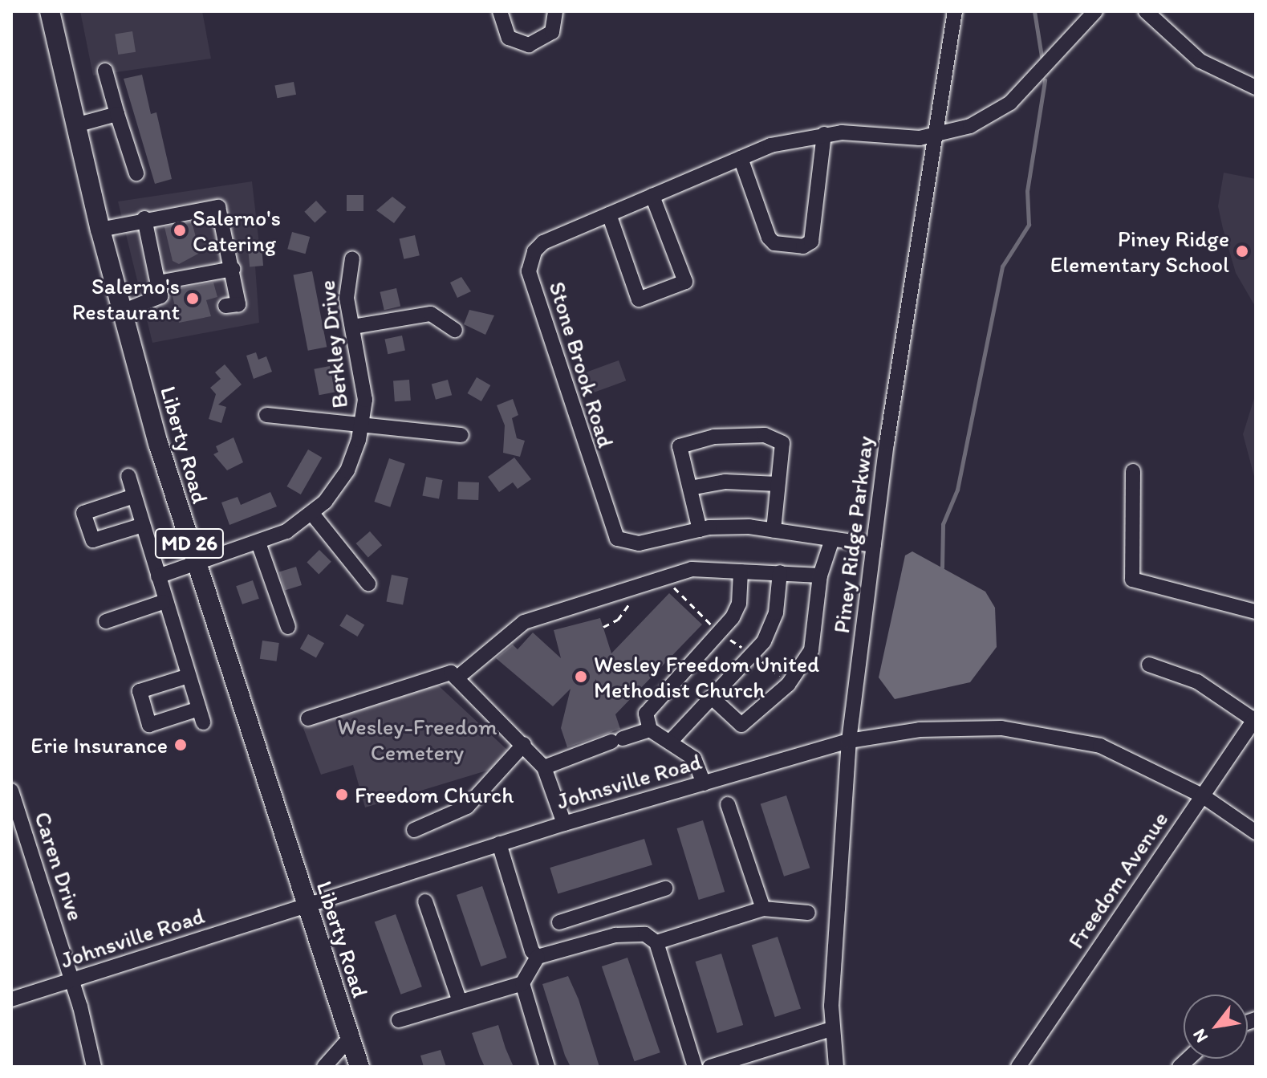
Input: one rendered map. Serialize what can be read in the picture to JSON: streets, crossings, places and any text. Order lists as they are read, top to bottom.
{
  "streets": {
    "main road": ["Liberty Road", "MD 26"],
    "street": [
      "Berkley Drive",
      "Stone Brook Road",
      "Piney Ridge Parkway",
      "Johnsville Road",
      "Caren Drive",
      "Freedom Avenue"
    ]
  },
  "crossings": [
    ["Berkley Drive", "Liberty Road"],
    ["Stone Brook Road", "Piney Ridge Parkway"],
    ["Liberty Road", "Johnsville Road"],
    ["Piney Ridge Parkway", "Johnsville Road"],
    ["Johnsville Road", "Caren Drive"],
    ["Johnsville Road", "Freedom Avenue"]
  ],
  "parks": ["Wesley-Freedom Cemetery"],
  "places": [
    "Salerno's Catering",
    "Piney Ridge Elementary School",
    "Salerno's Restaurant",
    "Wesley Freedom United Methodist Church",
    "Erie Insurance",
    "Freedom Church"
  ],
  "north": "bottom left"
}
